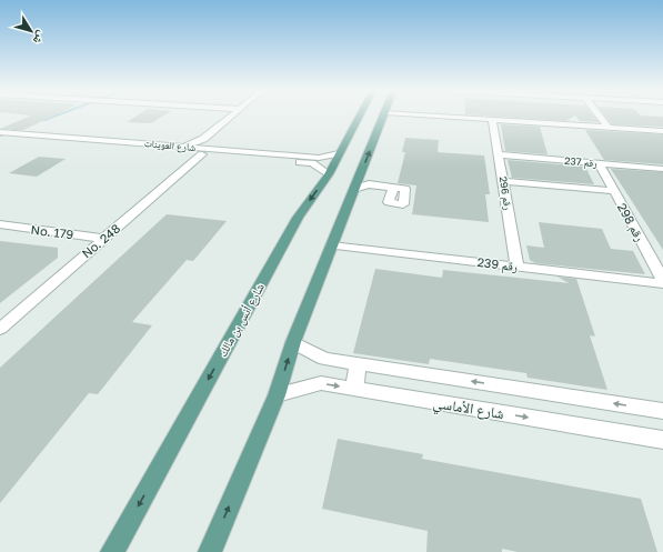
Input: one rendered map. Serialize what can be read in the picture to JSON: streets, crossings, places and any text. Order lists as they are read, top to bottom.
{
  "streets": {
    "main road": ["شارع أنس بن مالك"],
    "street": [
      "شارع العوينات",
      "رقم 237",
      "رقم 296",
      "رقم 298",
      "No. 179",
      "No. 248",
      "رقم 239",
      "شارع الأماسي"
    ]
  },
  "crossings": [
    ["شارع العوينات", "No. 248"],
    ["شارع العوينات", "شارع أنس بن مالك"],
    ["رقم 237", "رقم 296"],
    ["رقم 237", "رقم 298"],
    ["رقم 296", "رقم 239"],
    ["رقم 298", "رقم 239"],
    ["No. 179", "No. 248"]
  ],
  "north": "bottom right"
}
